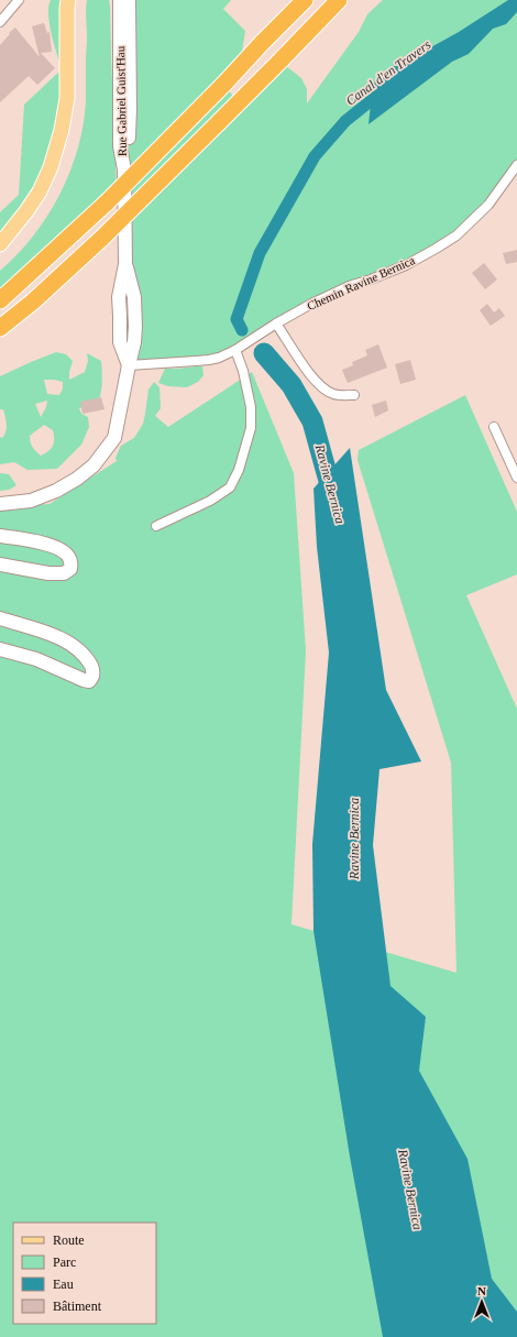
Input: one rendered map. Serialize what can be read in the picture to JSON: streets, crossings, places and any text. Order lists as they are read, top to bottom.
{
  "streets": {
    "main road": ["Rue Gabriel Guist'Hau"],
    "street": ["Chemin Ravine Bernica"]
  },
  "water": ["Canal d'en Travers", "Ravine Bernica"],
  "legend": [
    "Route",
    "Parc",
    "Eau",
    "Bâtiment"
  ],
  "north": "top"
}
